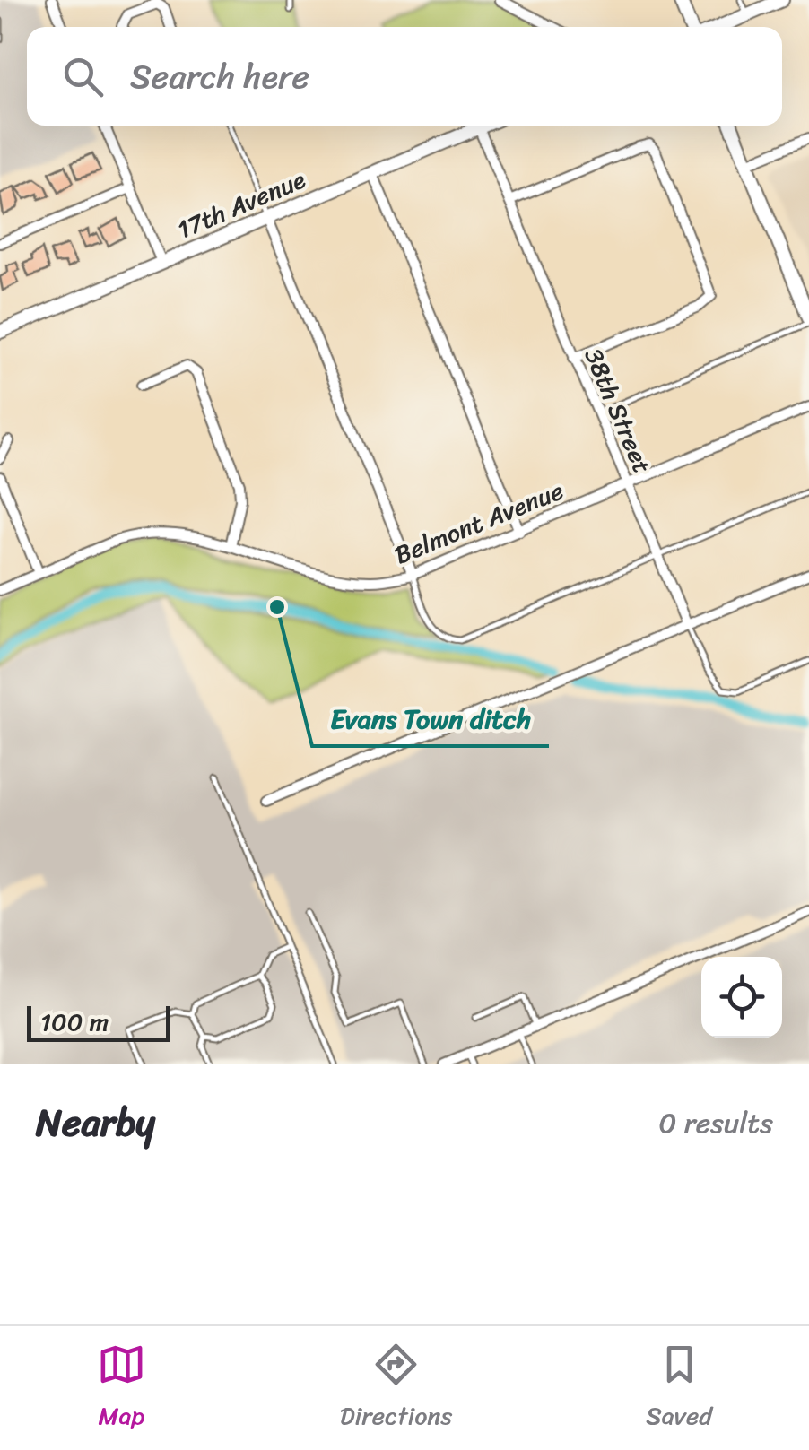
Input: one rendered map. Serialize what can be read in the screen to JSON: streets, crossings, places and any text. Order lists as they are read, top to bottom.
{
  "streets": {
    "main road": ["17th Avenue"],
    "street": ["38th Street", "Belmont Avenue"]
  },
  "crossings": [
    ["17th Avenue", "38th Street"],
    ["38th Street", "Belmont Avenue"]
  ],
  "places": ["Evans Town ditch"],
  "scale_bar": "100 m",
  "page": {
    "search": "Search here",
    "scale": "100 m",
    "heading": ["Nearby", "0 results"],
    "nav": ["Map", "Directions", "Saved"]
  }
}
